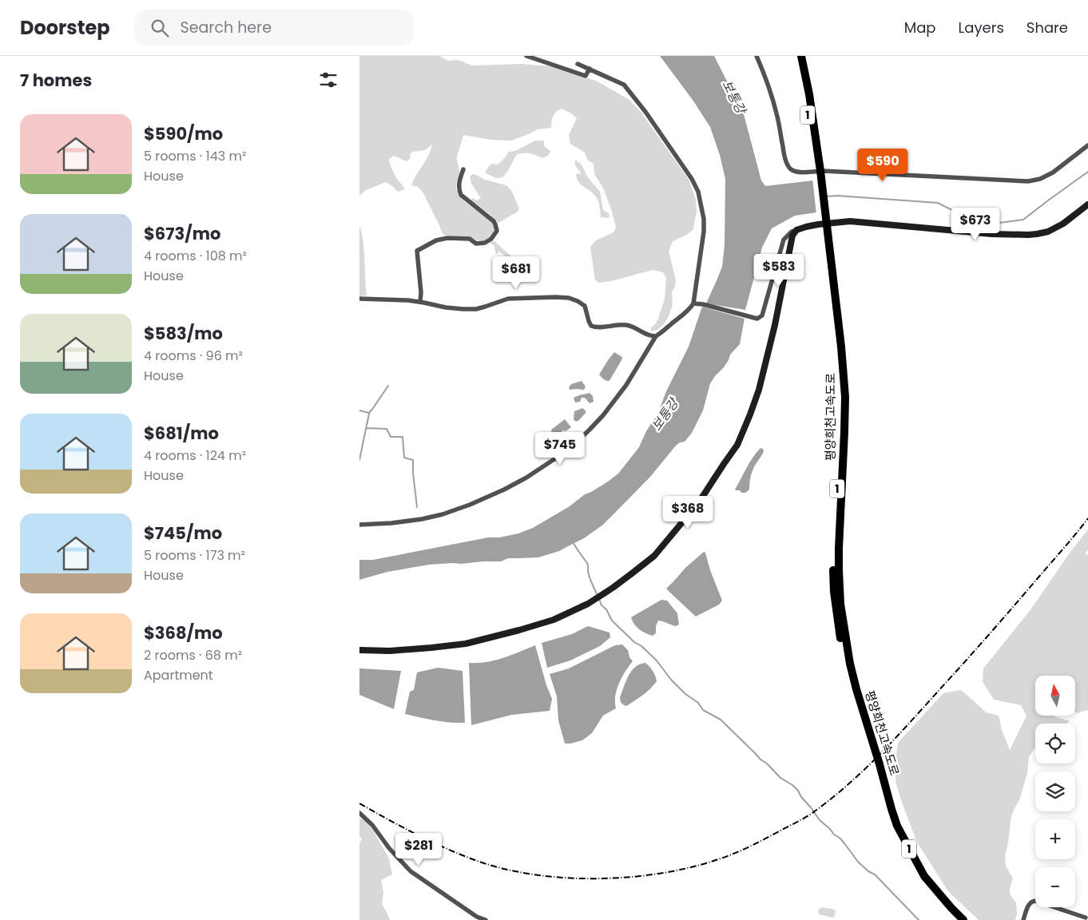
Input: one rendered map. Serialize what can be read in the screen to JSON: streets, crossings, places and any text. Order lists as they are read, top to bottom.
{
  "streets": {
    "highway": ["1", "평양희천고속도로"]
  },
  "water": ["보통강"],
  "north": "top",
  "page": {
    "header": "Doorstep",
    "search": "Search here",
    "nav": ["Map", "Layers", "Share"],
    "heading": "7 homes",
    "list": [
      {
        "name": "$590/mo",
        "note": "5 rooms · 143 m² · House"
      },
      {
        "name": "$673/mo",
        "note": "4 rooms · 108 m² · House"
      },
      {
        "name": "$583/mo",
        "note": "4 rooms · 96 m² · House"
      },
      {
        "name": "$681/mo",
        "note": "4 rooms · 124 m² · House"
      },
      {
        "name": "$745/mo",
        "note": "5 rooms · 173 m² · House"
      },
      {
        "name": "$368/mo",
        "note": "2 rooms · 68 m² · Apartment"
      }
    ],
    "price": [
      "$590",
      "$673",
      "$583",
      "$681",
      "$745",
      "$368",
      "$281"
    ],
    "map_buttons": ["+", "−"]
  }
}
